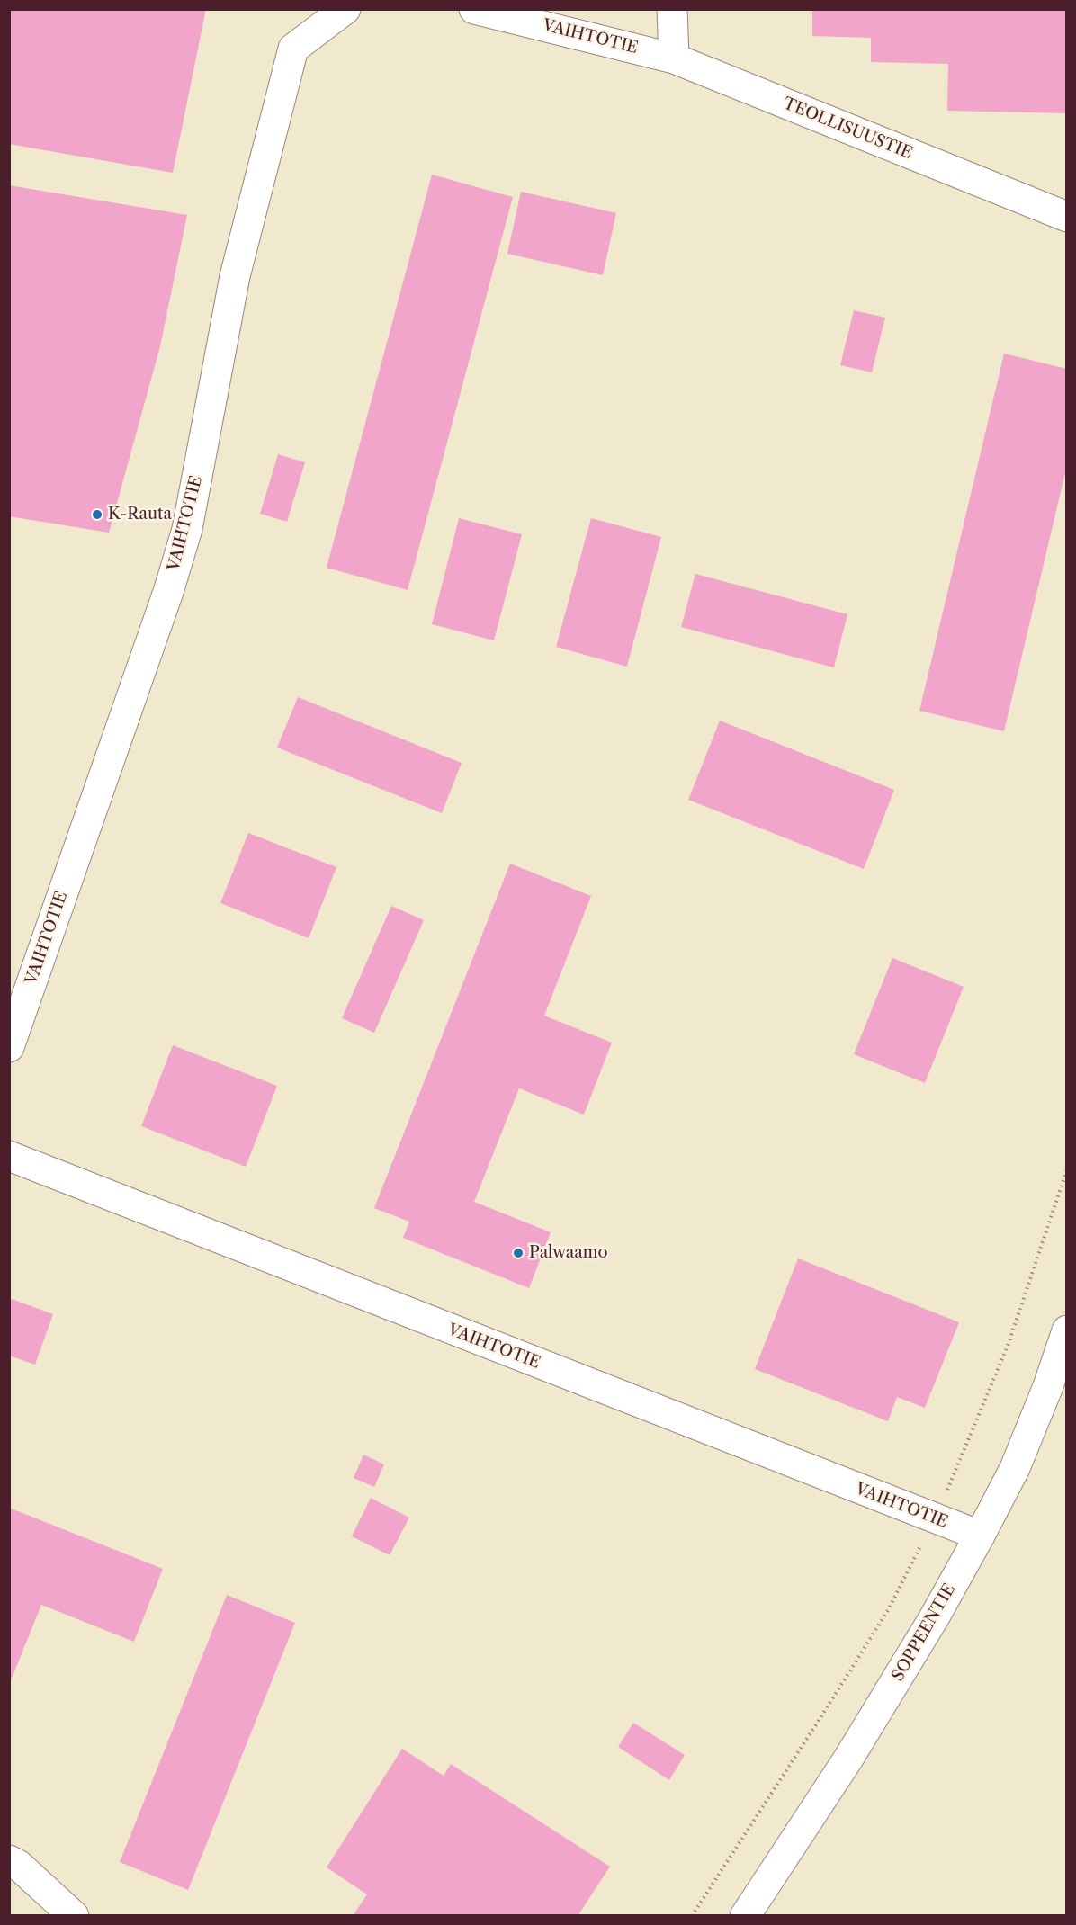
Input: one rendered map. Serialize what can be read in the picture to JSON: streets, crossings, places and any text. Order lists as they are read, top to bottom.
{
  "streets": {
    "street": ["VAIHTOTIE", "TEOLLISUUSTIE", "SOPPEENTIE"]
  },
  "crossings": [
    ["VAIHTOTIE", "TEOLLISUUSTIE"],
    ["VAIHTOTIE", "SOPPEENTIE"]
  ],
  "places": ["K-Rauta", "Palwaamo"]
}
